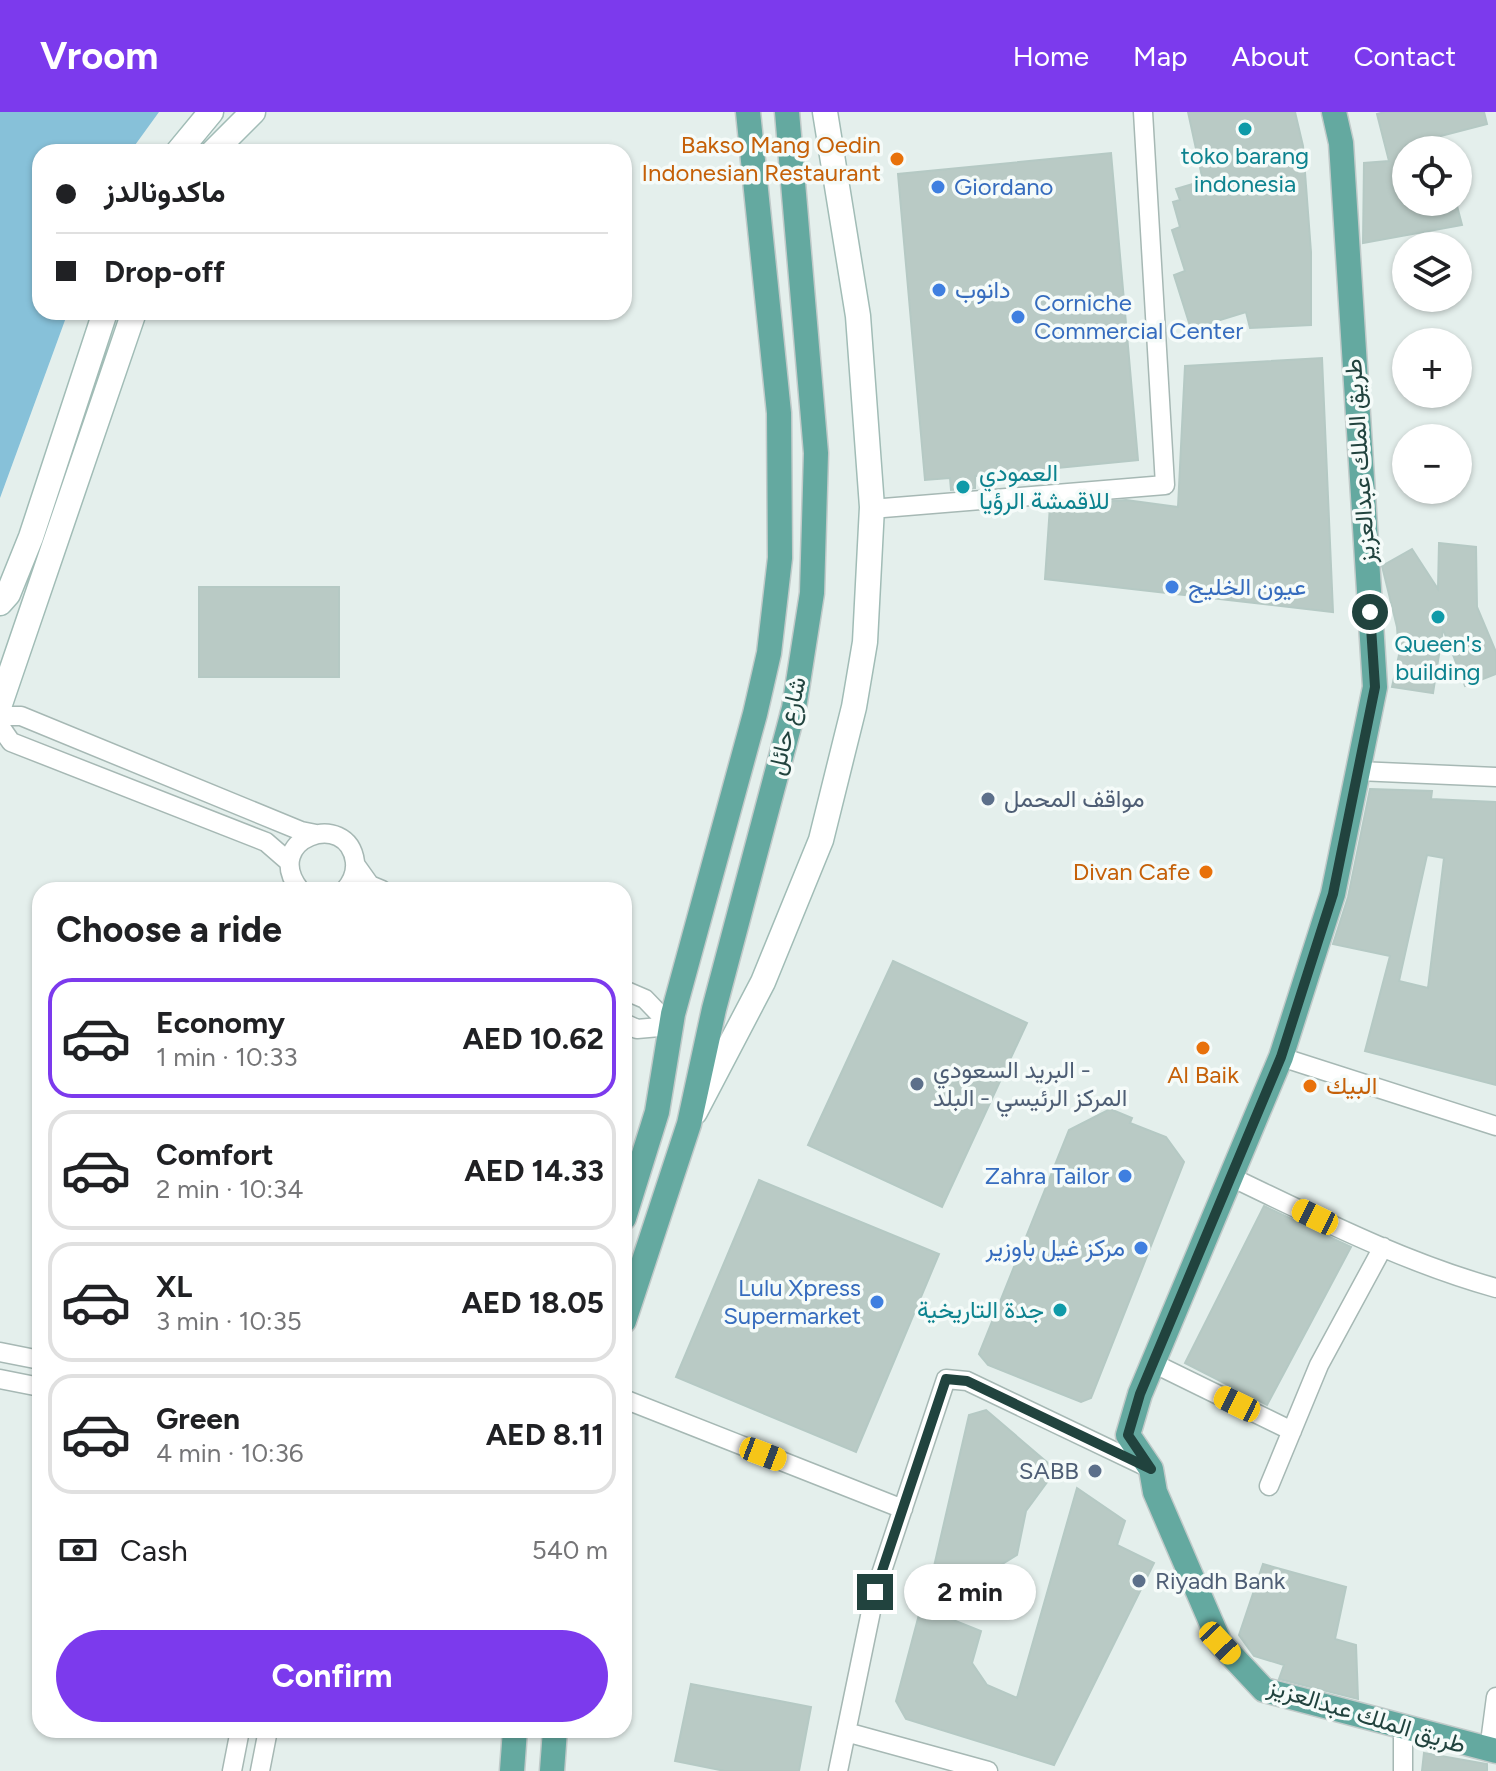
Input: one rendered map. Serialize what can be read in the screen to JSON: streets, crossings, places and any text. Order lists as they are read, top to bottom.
{
  "streets": {
    "main road": ["طريق الملك عبدالعزيز", "شارع حائل"]
  },
  "places": [
    "toko barang indonesia",
    "Bakso Mang Oedin Indonesian Restaurant",
    "Giordano",
    "دانوب",
    "Corniche Commercial Center",
    "العمودي للاقمشة الرؤيا",
    "عيون الخليج",
    "Queen's building",
    "مواقف المحمل",
    "Divan Cafe",
    "Al Baik",
    "البريد السعودي - المركز الرئيسي - البلد",
    "البيك",
    "Zahra Tailor",
    "مركز غيل باوزير",
    "Lulu Xpress Supermarket",
    "جدة التاريخية",
    "SABB",
    "Riyadh Bank"
  ],
  "page": {
    "header": "Vroom",
    "nav": [
      "Home",
      "Map",
      "About",
      "Contact"
    ],
    "map_buttons": ["+", "−"],
    "banner": ["ماكدونالدز", "Drop-off"],
    "heading": "Choose a ride",
    "list": [
      {
        "name": "Economy",
        "note": "1 min · 10:33",
        "value": "AED 10.62"
      },
      {
        "name": "Comfort",
        "note": "2 min · 10:34",
        "value": "AED 14.33"
      },
      {
        "name": "XL",
        "note": "3 min · 10:35",
        "value": "AED 18.05"
      },
      {
        "name": "Green",
        "note": "4 min · 10:36",
        "value": "AED 8.11"
      }
    ],
    "pay": ["Cash", "540 m"],
    "bubble": "2 min",
    "buttons": "Confirm"
  }
}
